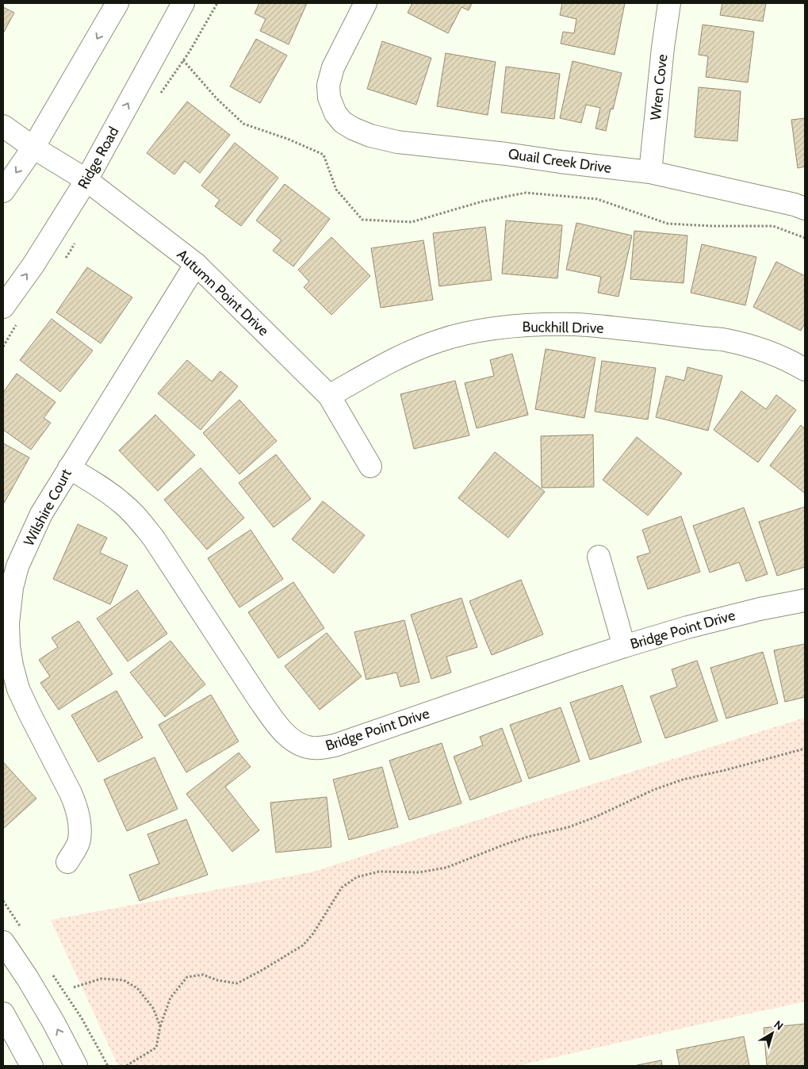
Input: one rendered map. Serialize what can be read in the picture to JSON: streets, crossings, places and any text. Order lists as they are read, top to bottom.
{
  "streets": {
    "street": [
      "Wren Cove",
      "Ridge Road",
      "Quail Creek Drive",
      "Autumn Point Drive",
      "Buckhill Drive",
      "Wilshire Court",
      "Bridge Point Drive"
    ]
  },
  "crossings": [
    ["Wren Cove", "Quail Creek Drive"],
    ["Ridge Road", "Autumn Point Drive"],
    ["Autumn Point Drive", "Buckhill Drive"],
    ["Autumn Point Drive", "Wilshire Court"],
    ["Wilshire Court", "Bridge Point Drive"]
  ],
  "north": "top right"
}
